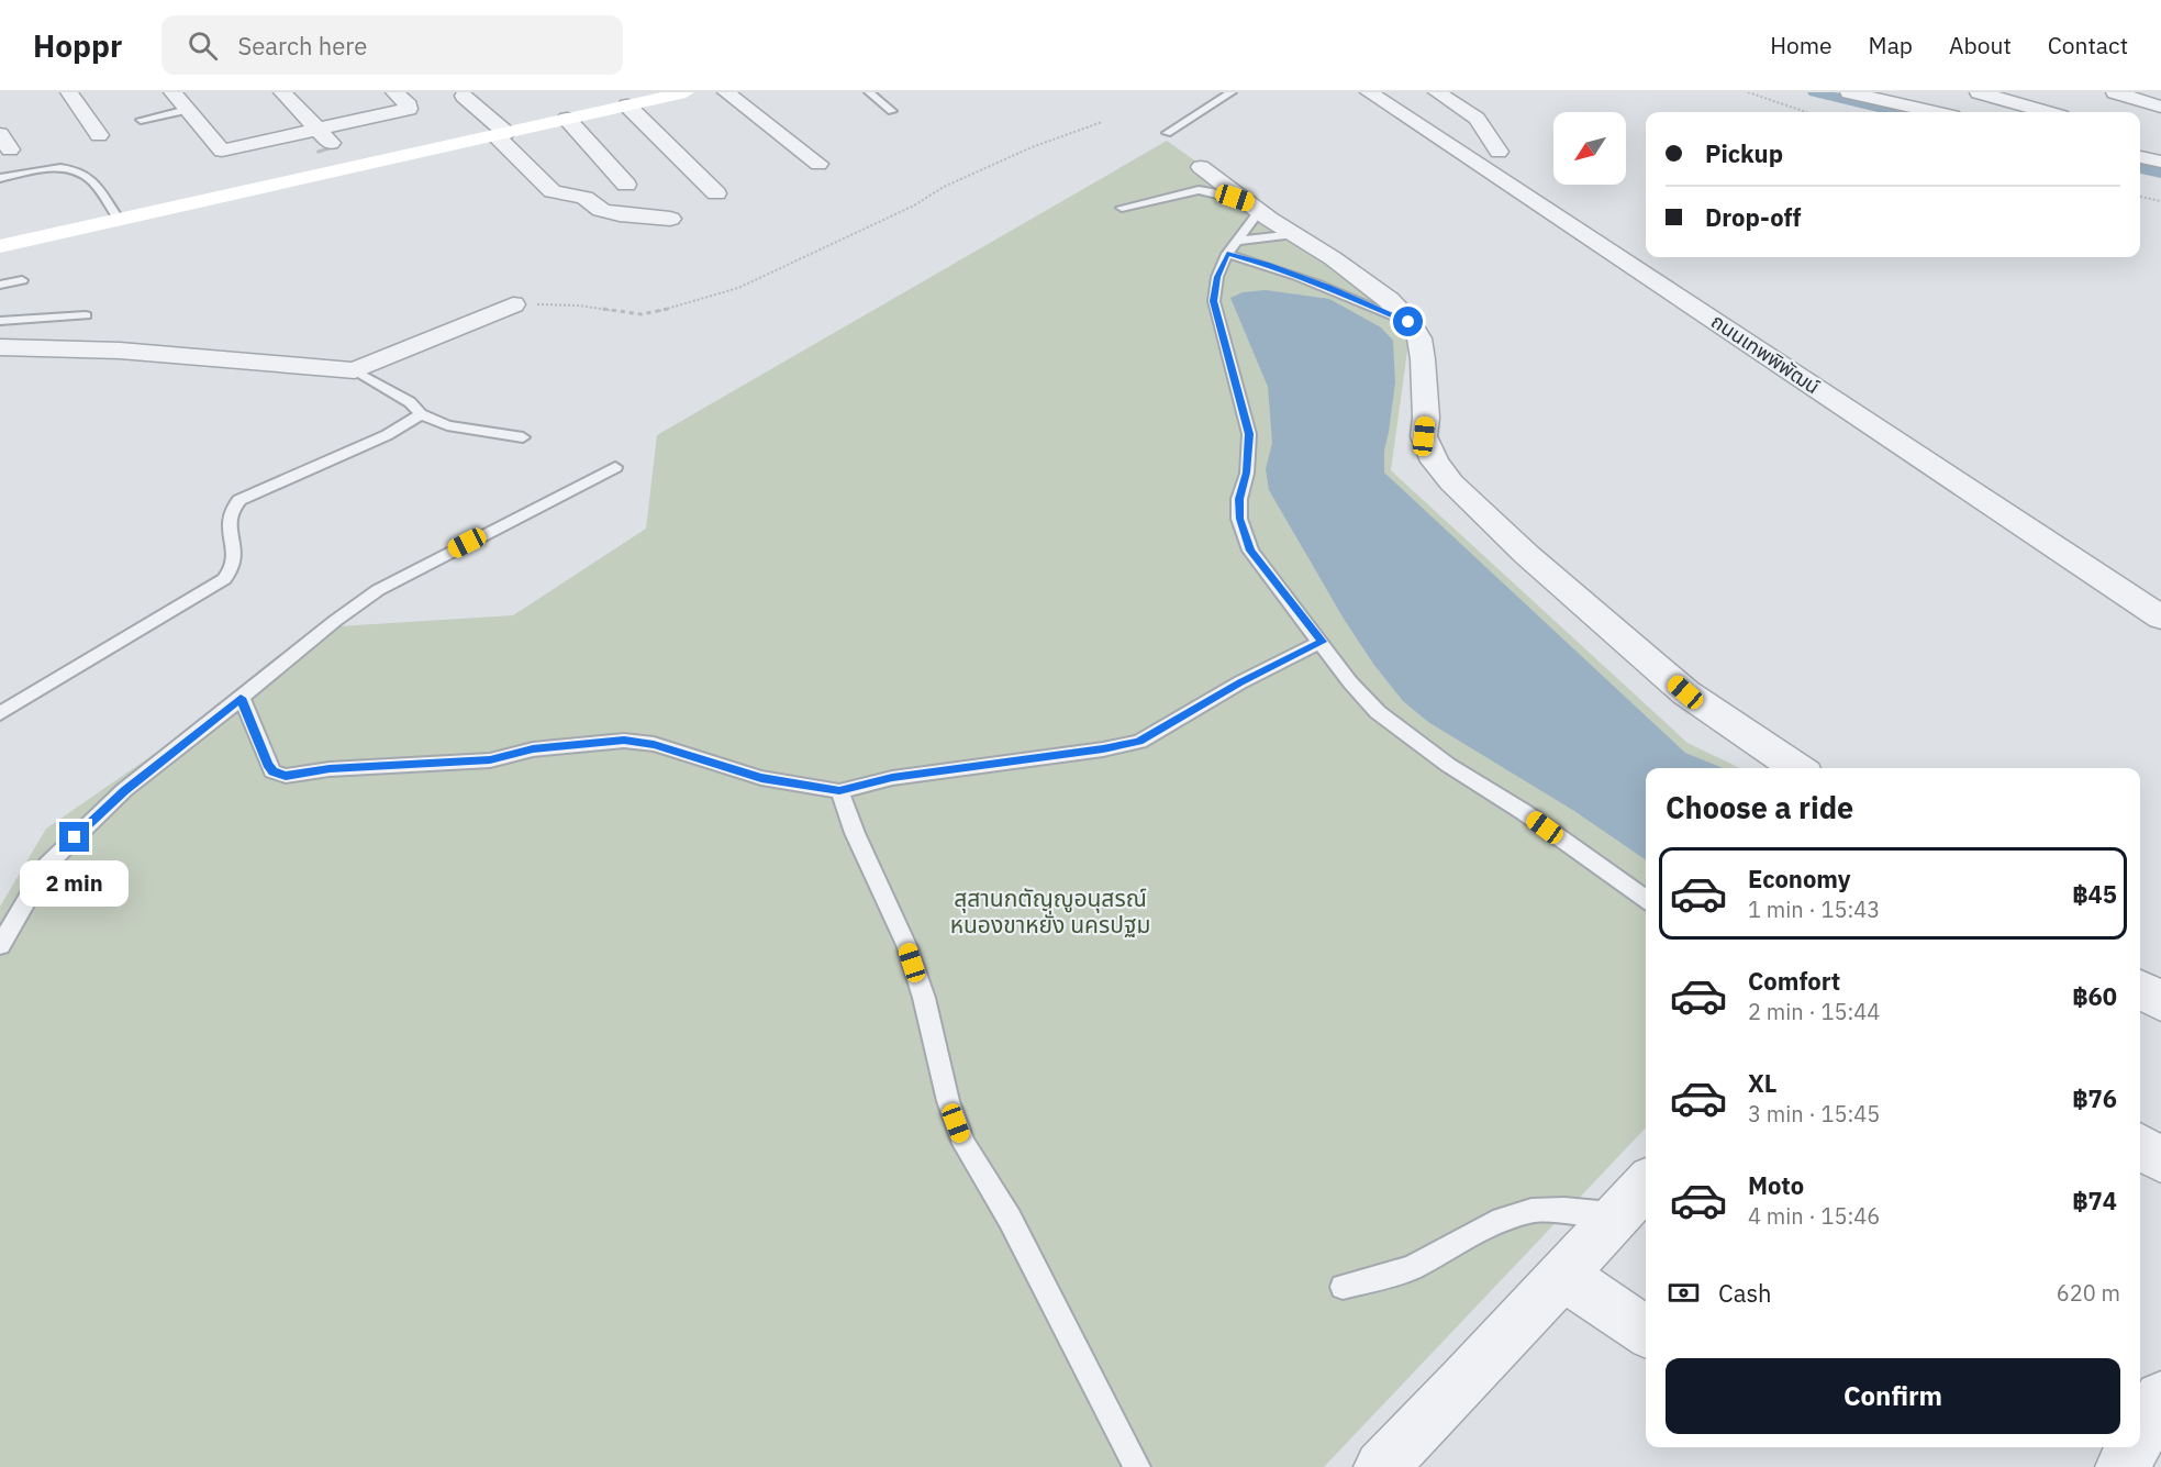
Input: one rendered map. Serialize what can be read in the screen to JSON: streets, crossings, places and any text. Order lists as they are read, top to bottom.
{
  "streets": {
    "street": ["ถนนเทพพิพัฒน์"]
  },
  "parks": ["สุสานกตัญญูอนุสรณ์ หนองขาหยั่ง นครปฐม"],
  "north": "bottom left",
  "page": {
    "header": "Hoppr",
    "search": "Search here",
    "nav": [
      "Home",
      "Map",
      "About",
      "Contact"
    ],
    "banner": ["Pickup", "Drop-off"],
    "heading": "Choose a ride",
    "list": [
      {
        "name": "Economy",
        "note": "1 min · 15:43",
        "value": "฿45"
      },
      {
        "name": "Comfort",
        "note": "2 min · 15:44",
        "value": "฿60"
      },
      {
        "name": "XL",
        "note": "3 min · 15:45",
        "value": "฿76"
      },
      {
        "name": "Moto",
        "note": "4 min · 15:46",
        "value": "฿74"
      }
    ],
    "bubble": "2 min",
    "pay": ["Cash", "620 m"],
    "buttons": "Confirm"
  }
}
